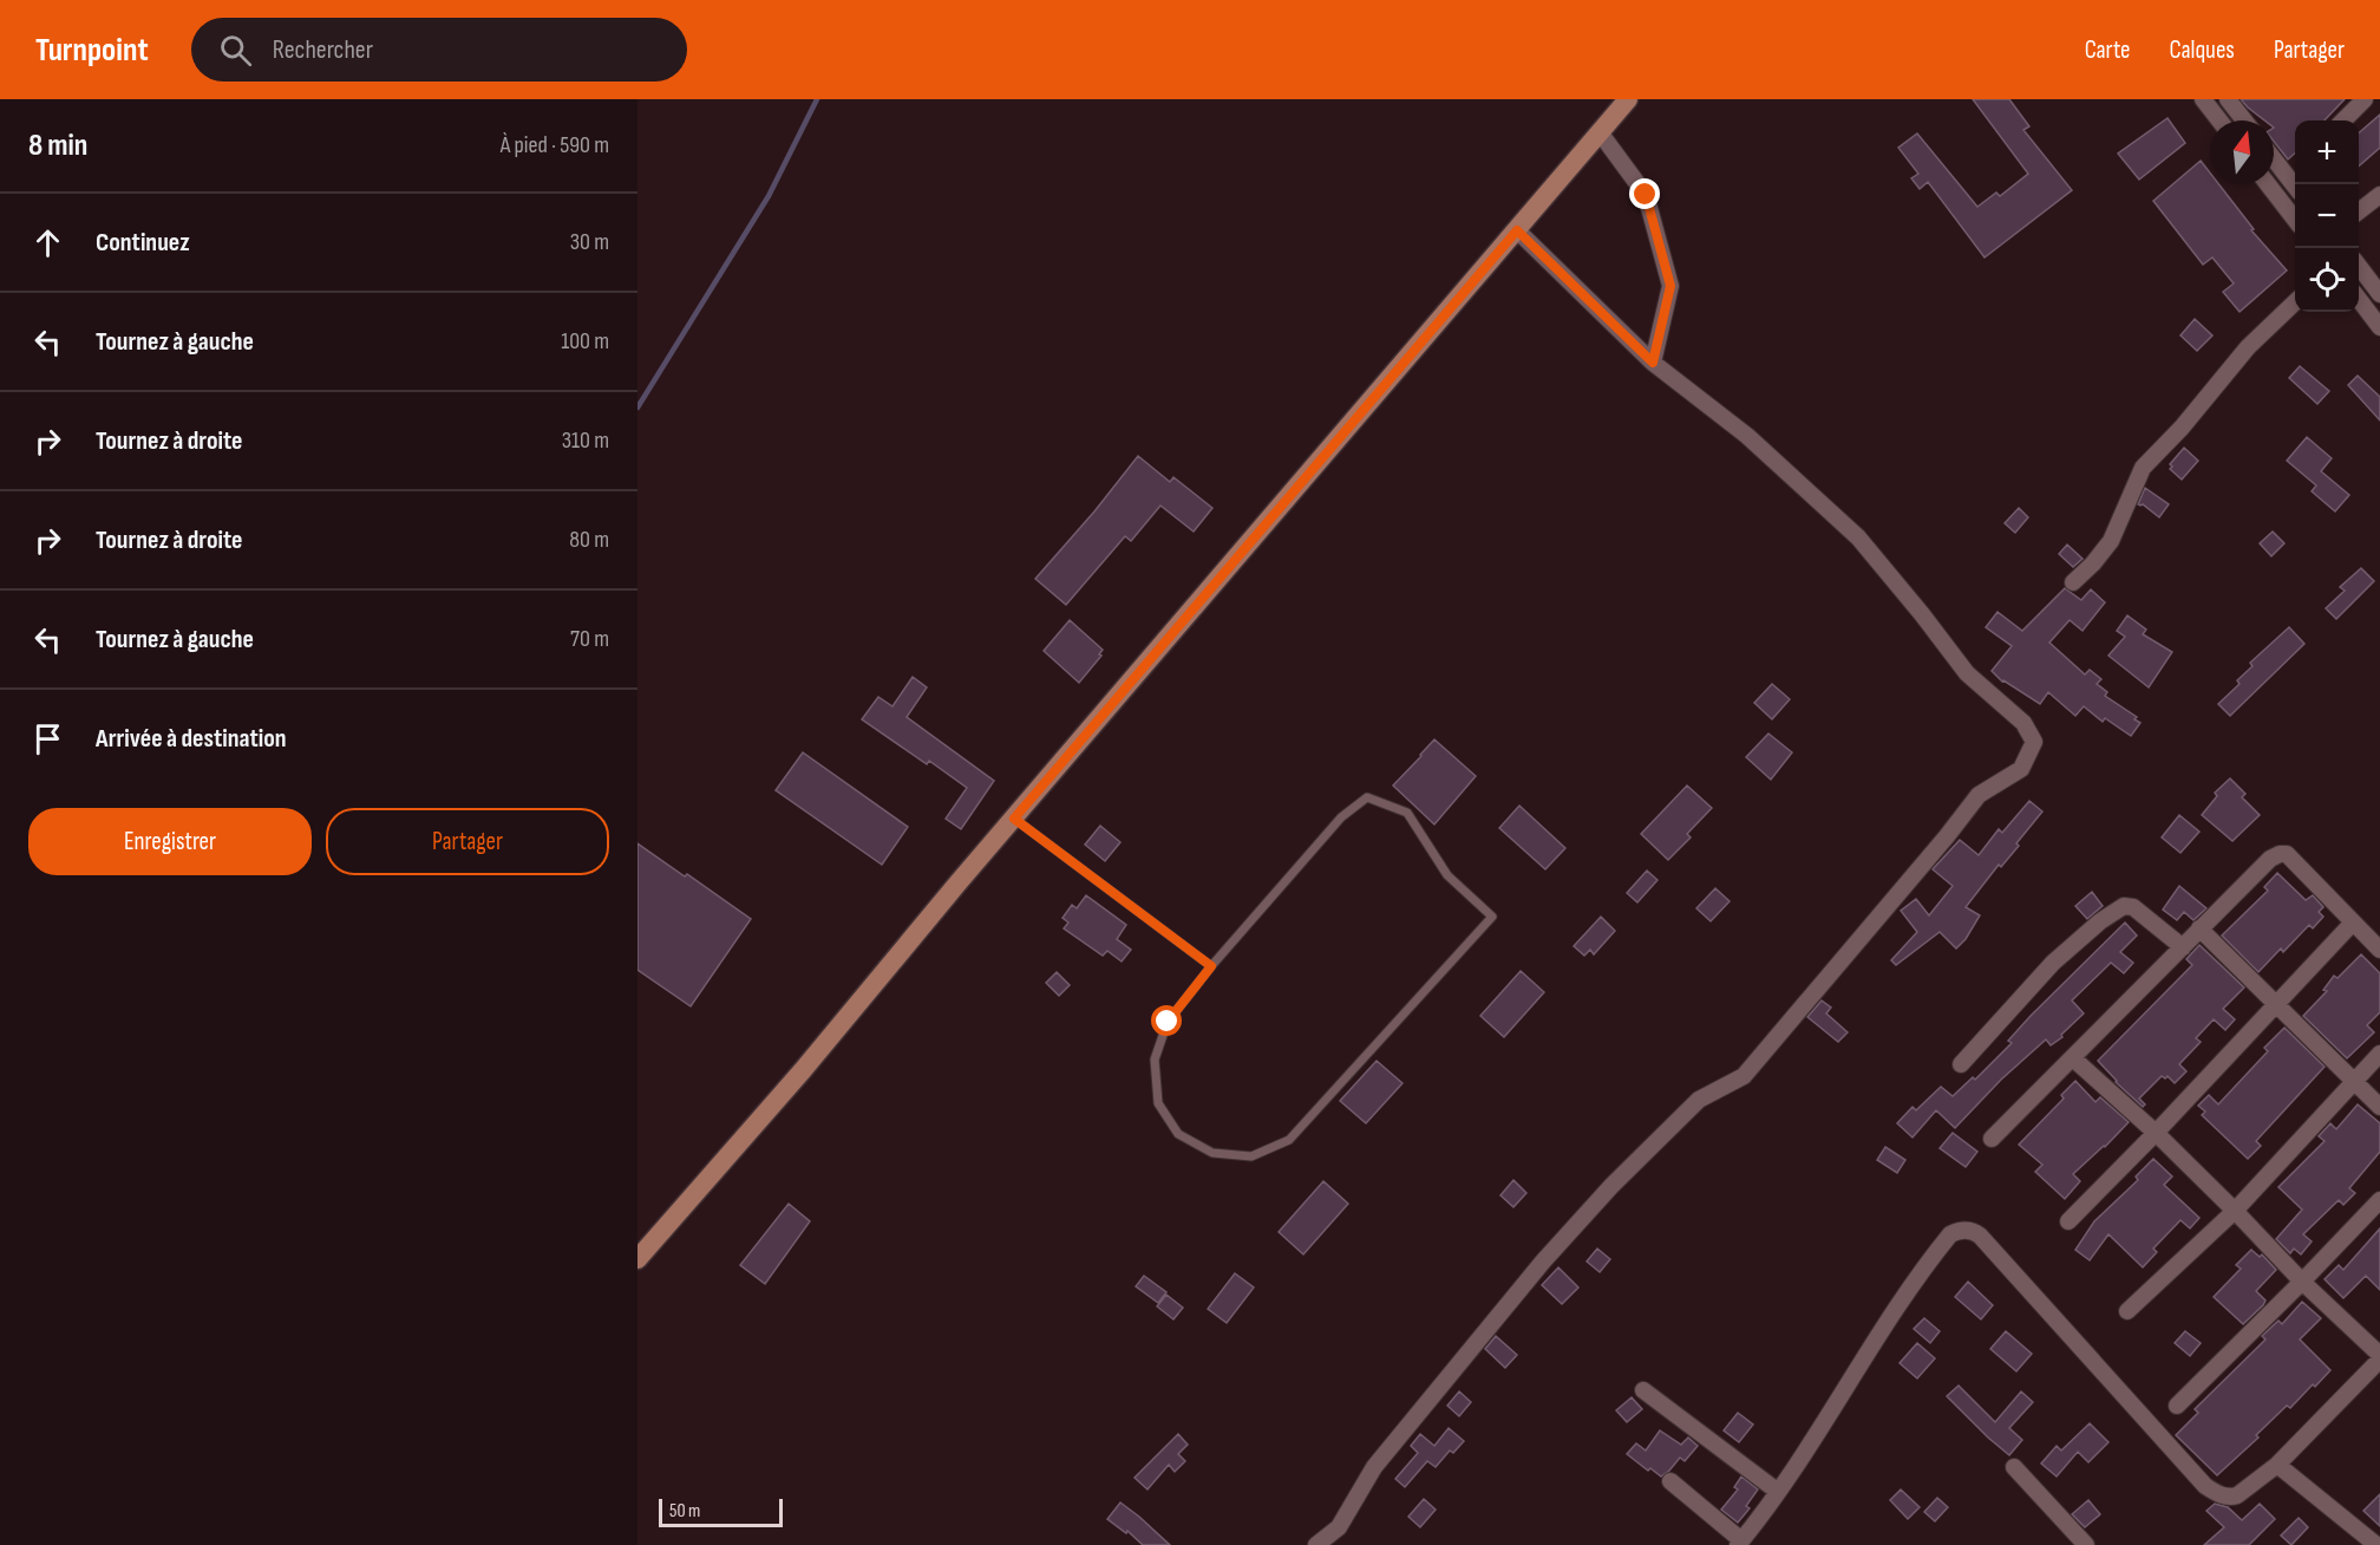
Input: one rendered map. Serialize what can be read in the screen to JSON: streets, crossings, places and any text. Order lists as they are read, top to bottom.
{
  "scale_bar": "50 m",
  "north": "top",
  "page": {
    "header": "Turnpoint",
    "search": "Rechercher",
    "nav": ["Carte", "Calques", "Partager"],
    "heading": ["8 min", "À pied · 590 m"],
    "map_buttons": ["+", "−"],
    "list": [
      ["Continuez", "30 m"],
      ["Tournez à gauche", "100 m"],
      ["Tournez à droite", "310 m"],
      ["Tournez à droite", "80 m"],
      ["Tournez à gauche", "70 m"],
      "Arrivée à destination"
    ],
    "buttons": ["Enregistrer", "Partager"],
    "scale": "50 m"
  }
}
